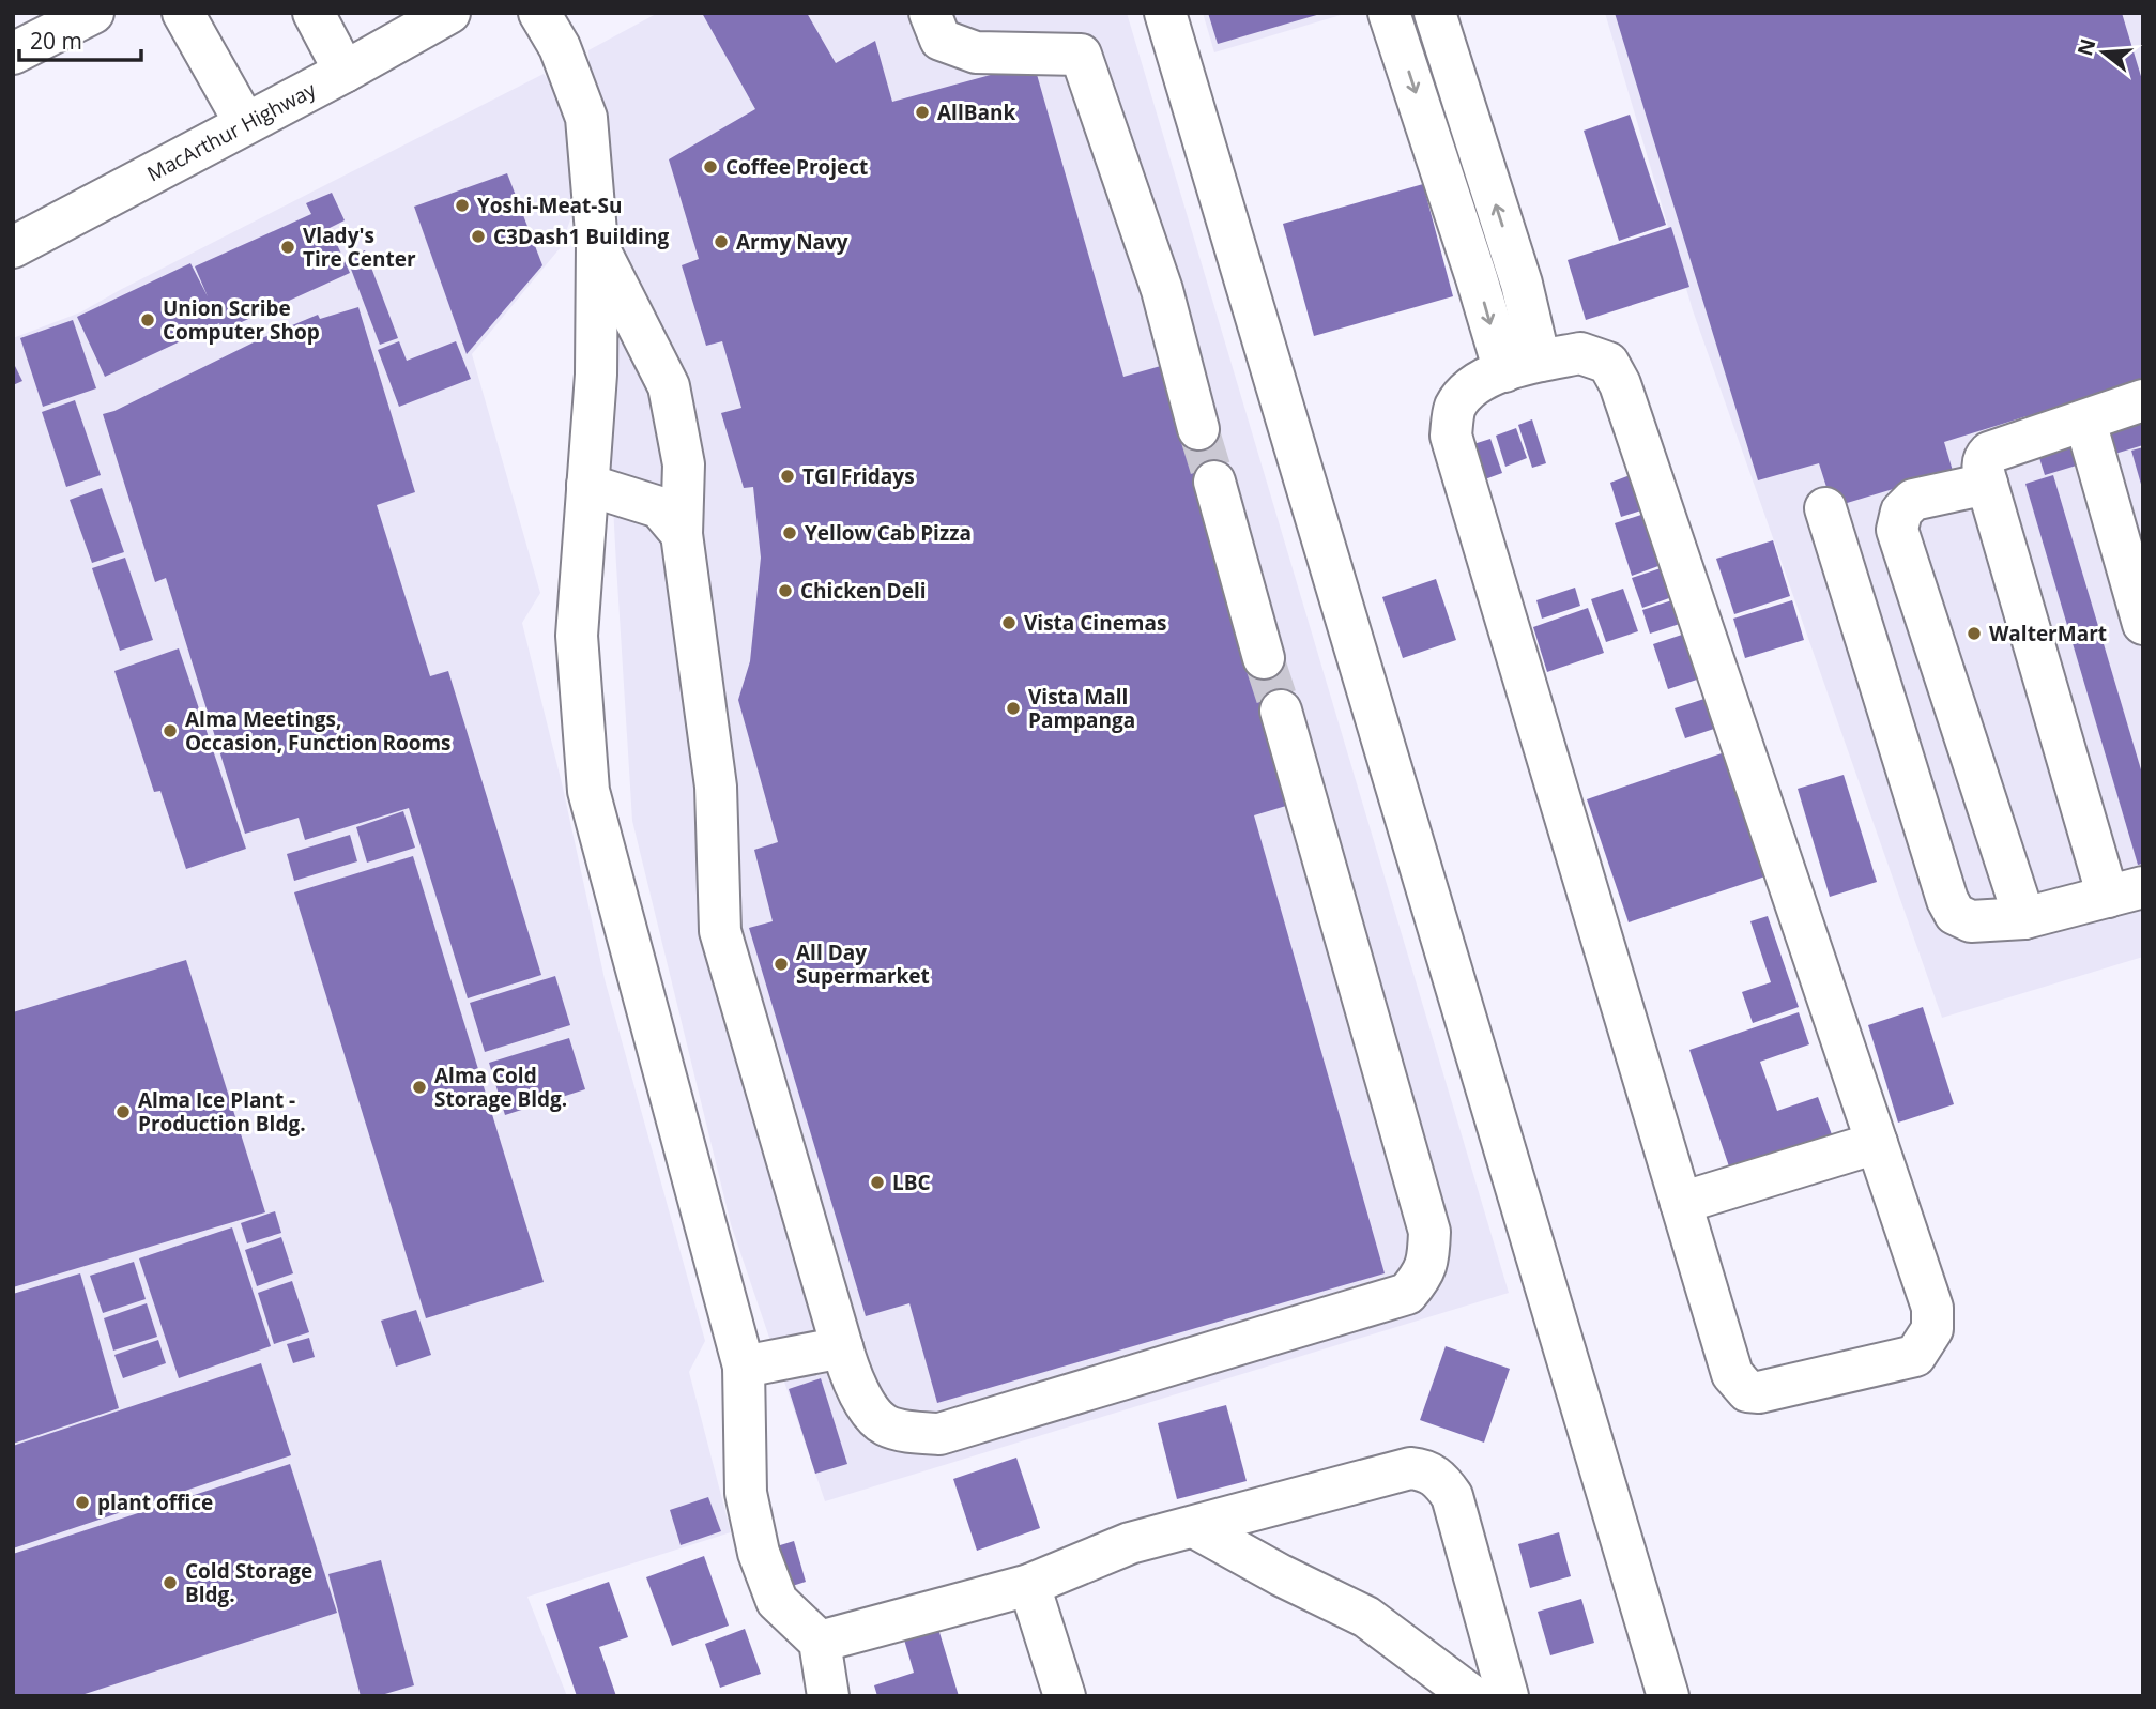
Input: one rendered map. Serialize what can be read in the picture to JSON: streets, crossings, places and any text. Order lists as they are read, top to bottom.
{
  "streets": {
    "main road": ["MacArthur Highway"]
  },
  "places": [
    "AllBank",
    "Coffee Project",
    "Yoshi-Meat-Su",
    "C3Dash1 Building",
    "Army Navy",
    "Vlady's Tire Center",
    "Union Scribe Computer Shop",
    "TGI Fridays",
    "Yellow Cab Pizza",
    "Chicken Deli",
    "Vista Cinemas",
    "WalterMart",
    "Vista Mall Pampanga",
    "Alma Meetings, Occasion, Function Rooms",
    "All Day Supermarket",
    "Alma Cold Storage Bldg.",
    "Alma Ice Plant - Production Bldg.",
    "LBC",
    "plant office",
    "Cold Storage Bldg."
  ],
  "scale_bar": "20 m",
  "north": "left"
}
